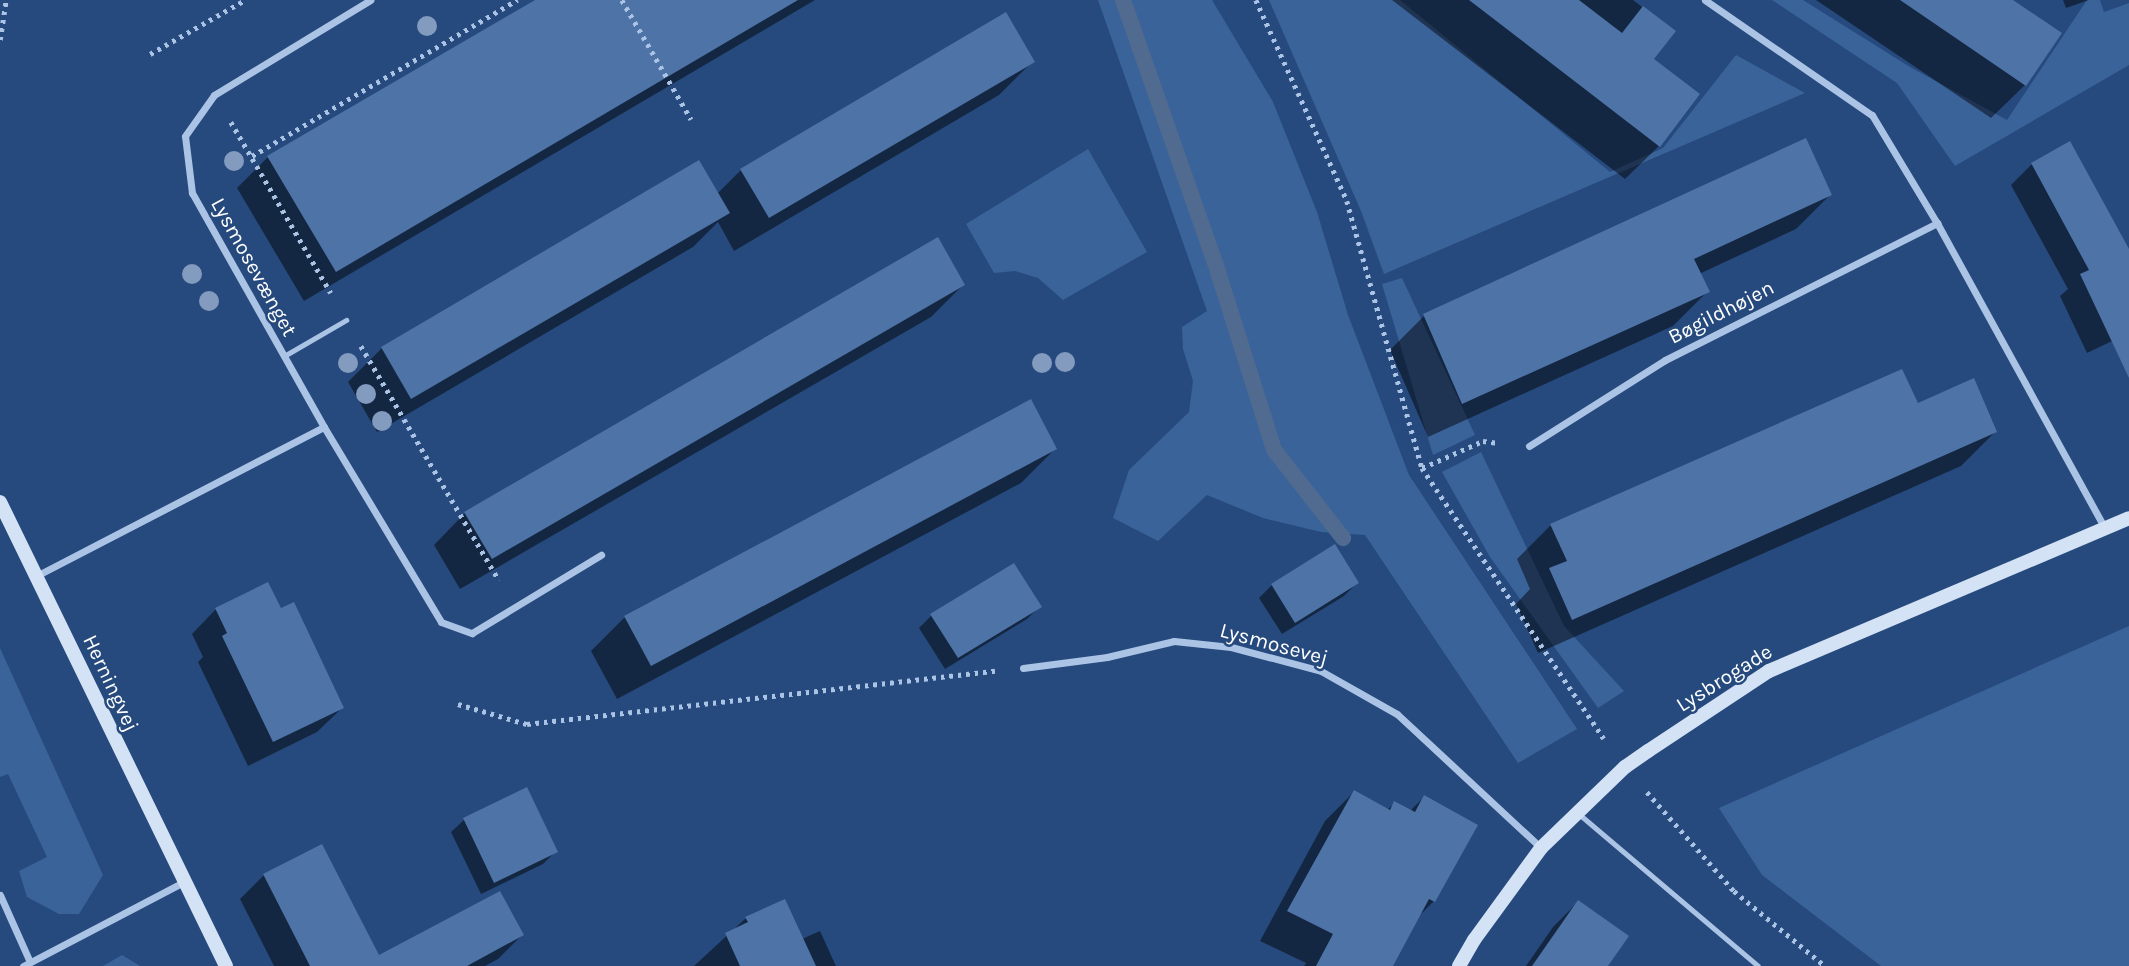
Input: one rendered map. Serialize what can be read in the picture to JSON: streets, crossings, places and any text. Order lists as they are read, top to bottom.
{
  "streets": {
    "street": [
      "Lysmosevænget",
      "Bøgildhøjen",
      "Lysmosevej",
      "Lysbrogade",
      "Herningvej"
    ]
  },
  "crossings": [
    ["Lysmosevej", "Lysbrogade"]
  ]
}
